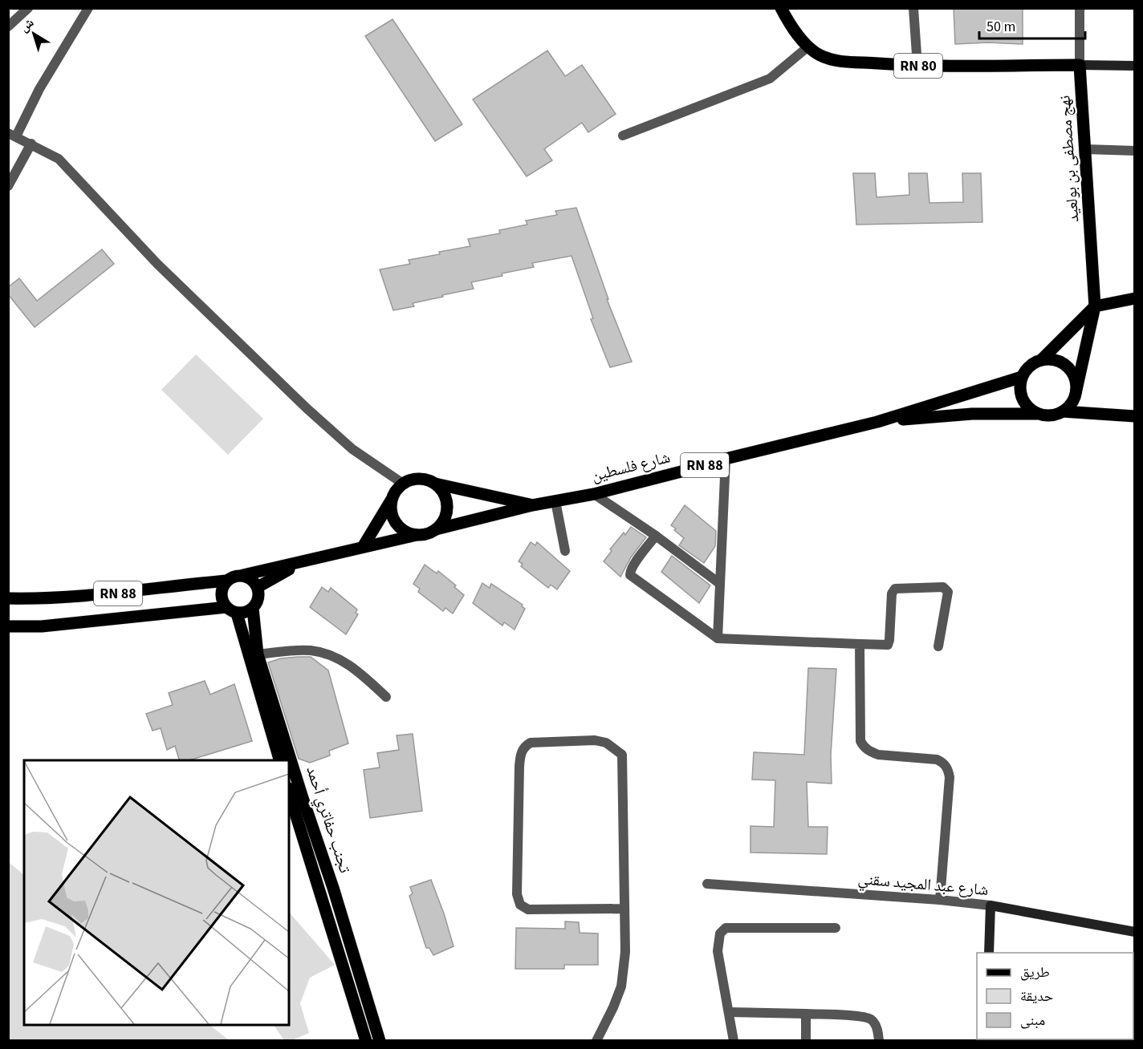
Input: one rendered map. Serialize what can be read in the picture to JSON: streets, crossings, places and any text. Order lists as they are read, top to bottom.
{
  "streets": {
    "main road": [
      "RN 80",
      "نهج مصطفى بن بولعيد",
      "RN 88",
      "شارع فلسطين",
      "تجنب حفاتري أحمد",
      "شارع عبد المجيد سقني"
    ]
  },
  "crossings": [
    ["RN 80", "نهج مصطفى بن بولعيد"],
    ["نهج مصطفى بن بولعيد", "شارع فلسطين"],
    ["RN 88", "شارع فلسطين"],
    ["RN 88", "تجنب حفاتري أحمد"]
  ],
  "legend": ["طريق", "حديقة", "مبنى"],
  "scale_bar": "50 m",
  "north": "top left"
}
